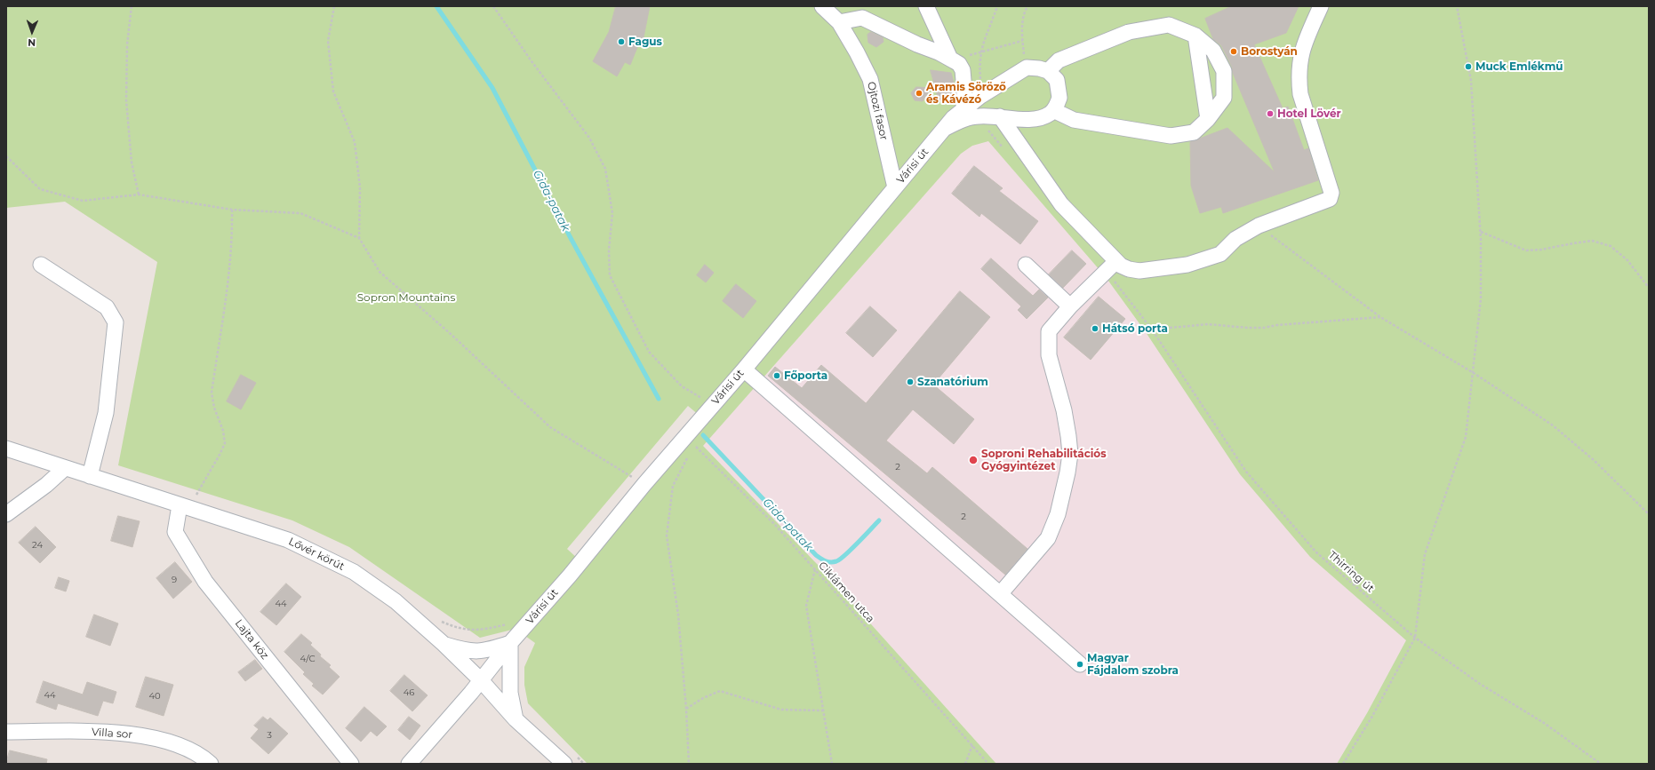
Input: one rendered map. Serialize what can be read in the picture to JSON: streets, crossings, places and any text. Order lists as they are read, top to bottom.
{
  "streets": {
    "street": [
      "Ojtozi fasor",
      "Várisi út",
      "Lővér körút",
      "Lajta köz",
      "Villa sor"
    ],
    "path": ["Thirring út", "Ciklámen utca"]
  },
  "crossings": [
    ["Ojtozi fasor", "Várisi út"],
    ["Várisi út", "Lővér körút"],
    ["Lővér körút", "Lajta köz"]
  ],
  "water": ["Gida-patak"],
  "parks": ["Sopron Mountains"],
  "places": [
    "Fagus",
    "Borostyán",
    "Muck Emlékmű",
    "Aramis Söröző és Kávézó",
    "Hotel Lövér",
    "Hátsó porta",
    "Főporta",
    "Szanatórium",
    "Soproni Rehabilitációs Gyógyintézet",
    "Magyar Fájdalom szobra"
  ],
  "house_numbers": [
    "2",
    "2",
    "24",
    "9",
    "44",
    "4/C",
    "46",
    "44",
    "40",
    "3"
  ],
  "north": "bottom"
}
